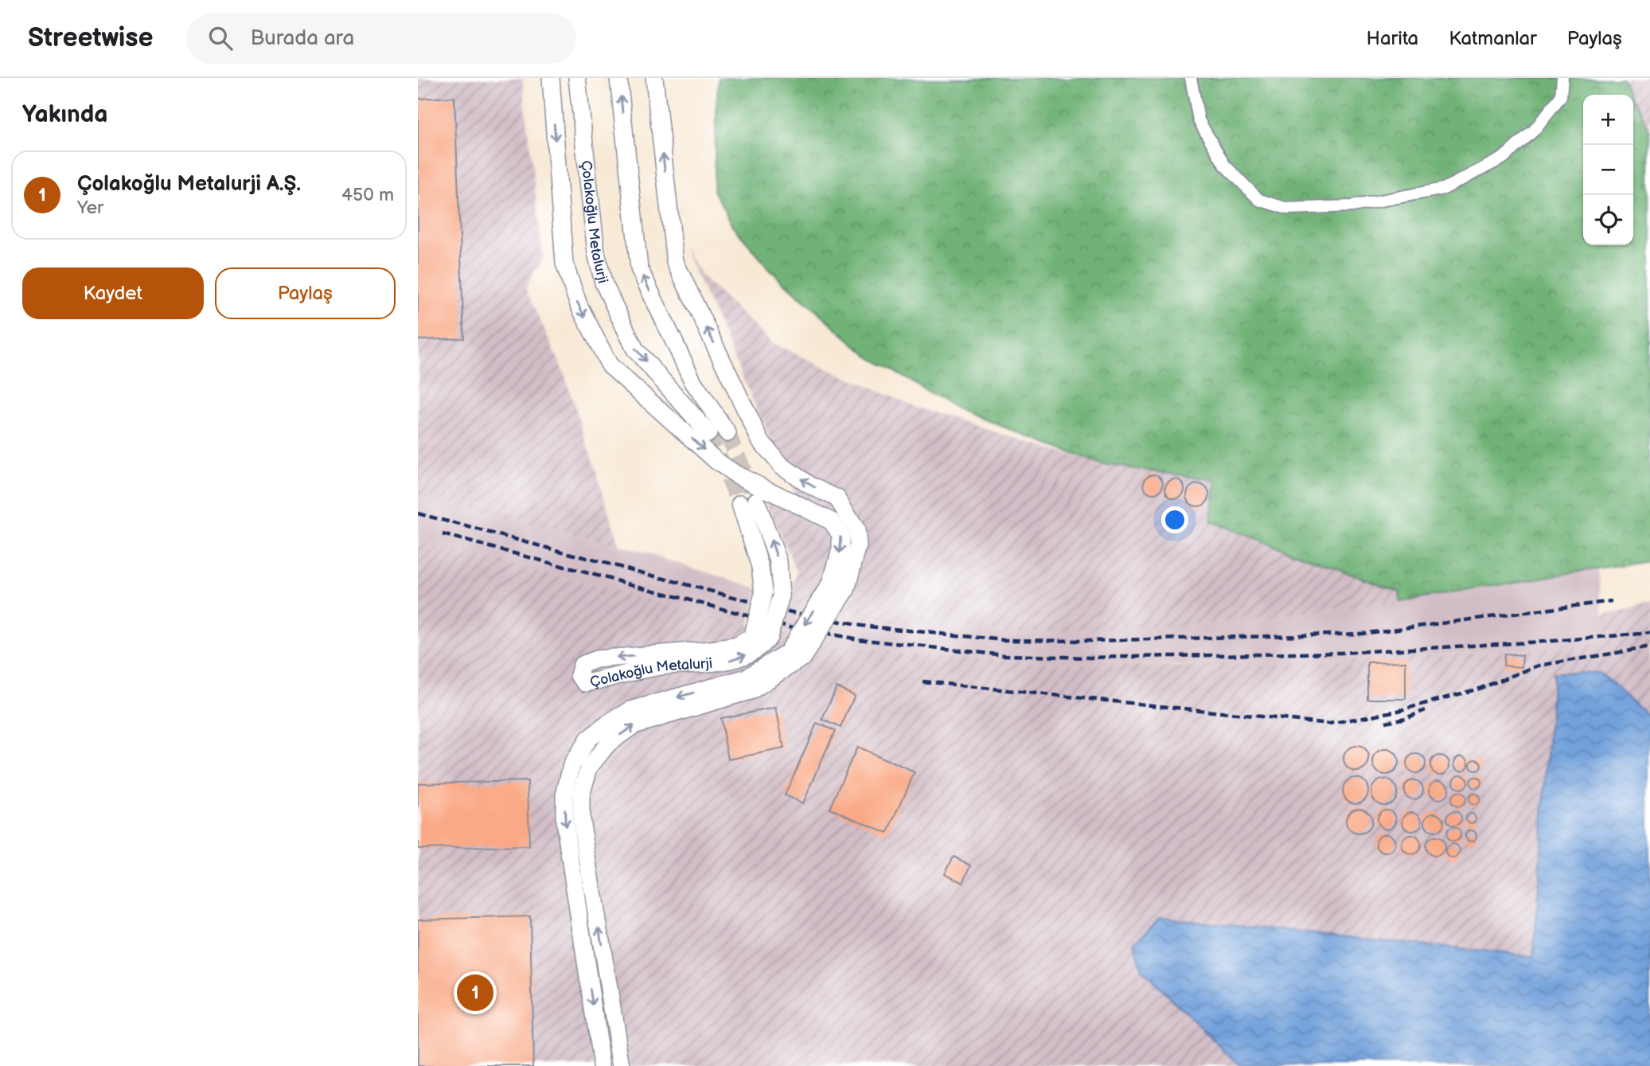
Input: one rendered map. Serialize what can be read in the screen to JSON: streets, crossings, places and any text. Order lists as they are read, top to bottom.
{
  "streets": {
    "main road": ["Çolakoğlu Metalurji"]
  },
  "page": {
    "header": "Streetwise",
    "search": "Burada ara",
    "nav": ["Harita", "Katmanlar", "Paylaş"],
    "heading": "Yakında",
    "map_buttons": ["+", "−"],
    "list": [
      {
        "mark": "1",
        "name": "Çolakoğlu Metalurji A.Ş.",
        "note": "Yer",
        "value": "450 m"
      }
    ],
    "buttons": ["Kaydet", "Paylaş"],
    "pins": "1"
  }
}
